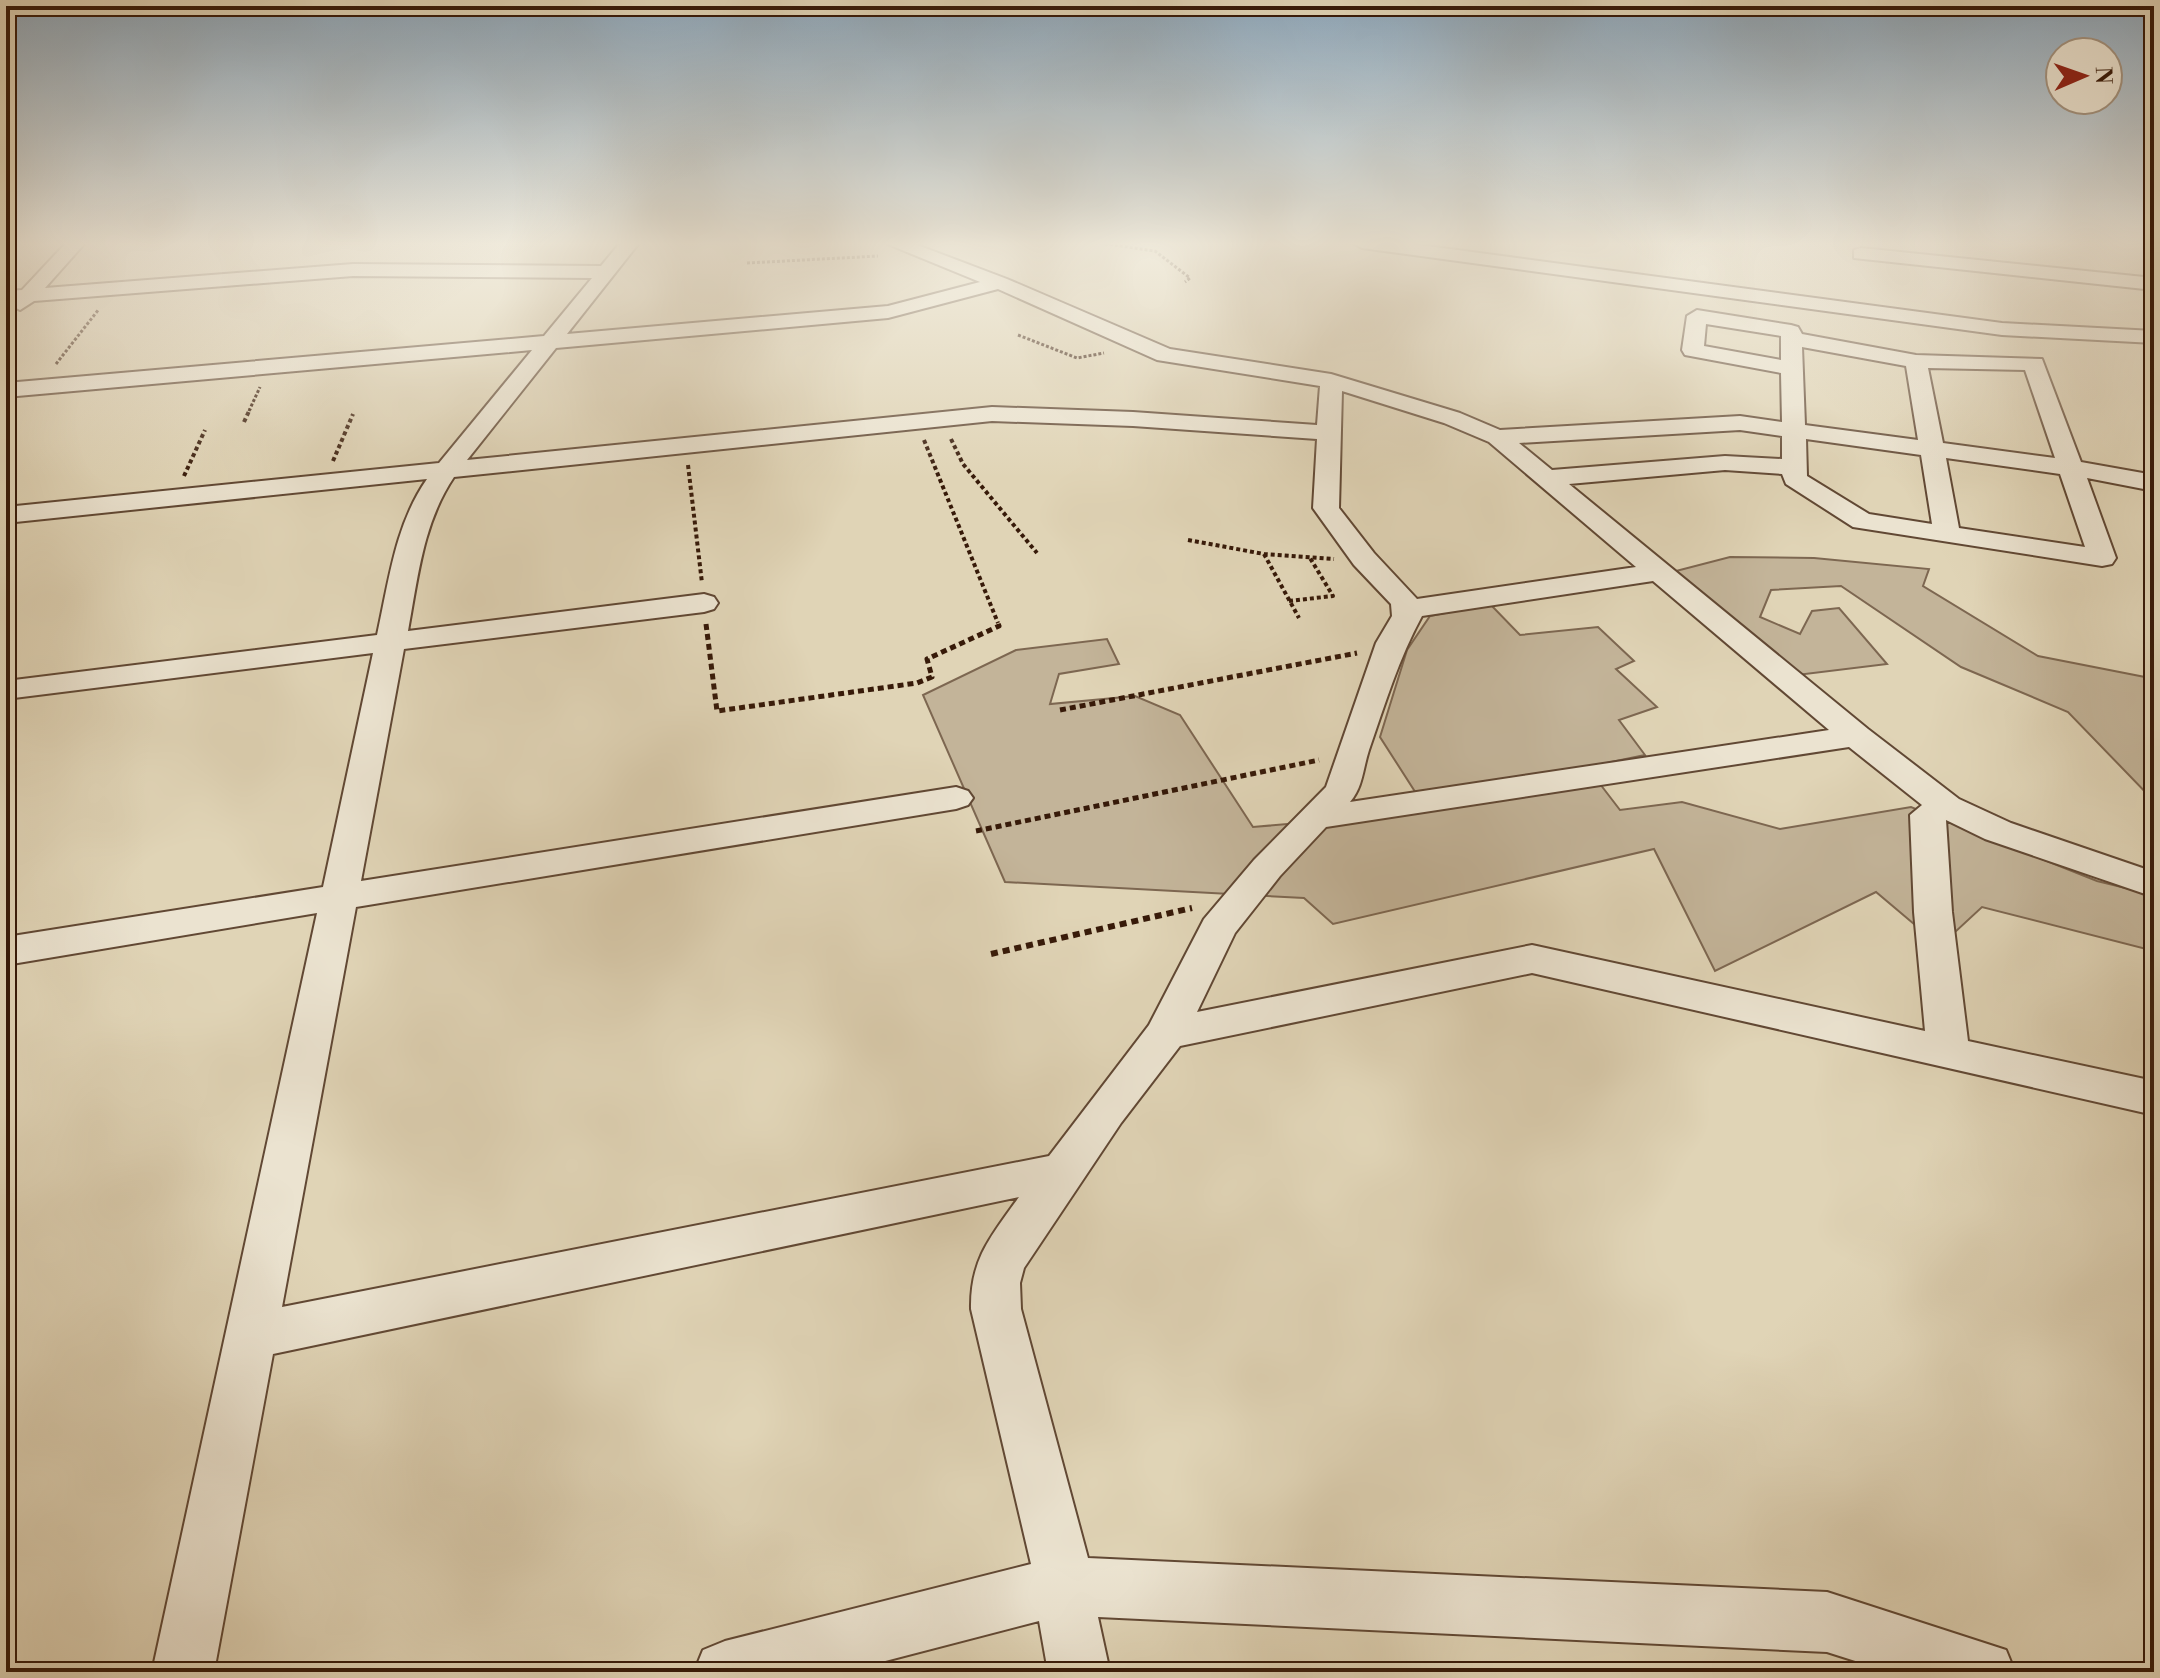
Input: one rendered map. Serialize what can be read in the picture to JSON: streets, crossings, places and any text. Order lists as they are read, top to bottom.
{
  "north": "right"
}
